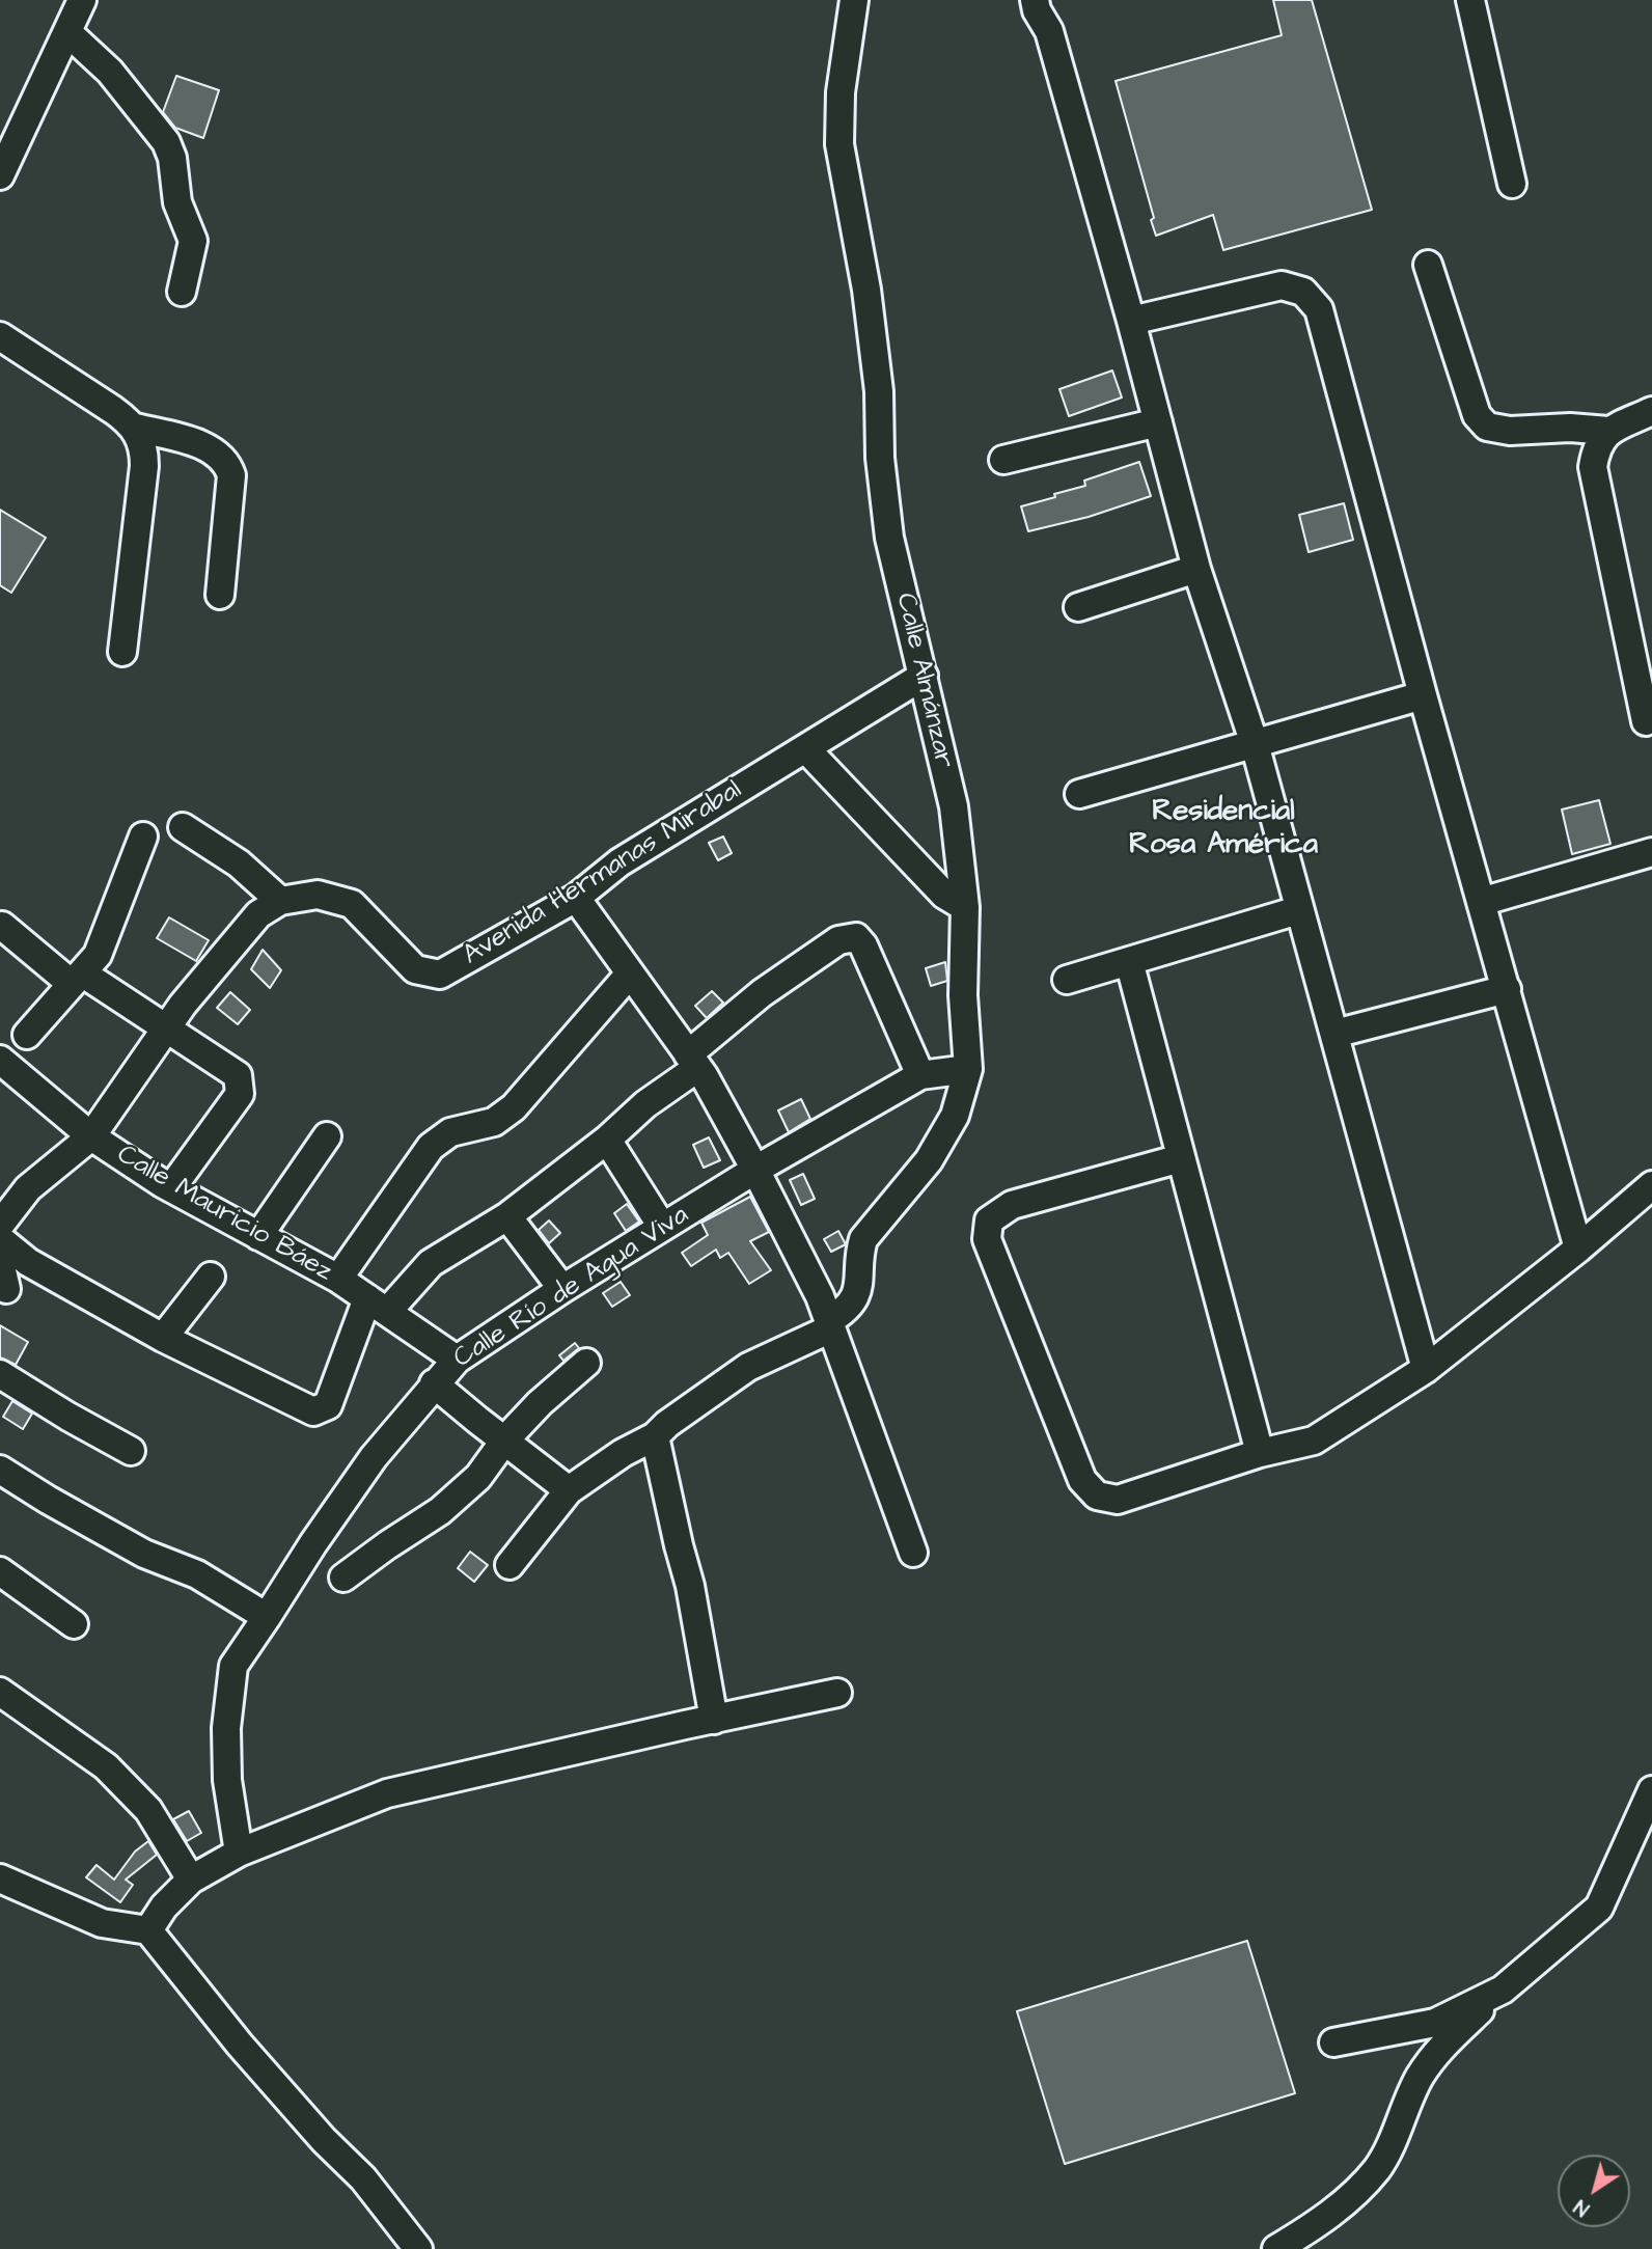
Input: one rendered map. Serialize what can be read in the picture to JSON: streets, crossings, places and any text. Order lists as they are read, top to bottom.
{
  "streets": {
    "street": [
      "Calle Almánzar",
      "Avenida Hermanas Mirabal",
      "Calle Mauricio Báez",
      "Calle Río de Agua Viva"
    ]
  },
  "crossings": [
    ["Calle Almánzar", "Avenida Hermanas Mirabal"],
    ["Calle Almánzar", "Calle Río de Agua Viva"],
    ["Avenida Hermanas Mirabal", "Calle Mauricio Báez"],
    ["Calle Mauricio Báez", "Calle Río de Agua Viva"]
  ],
  "districts": ["Residencial Rosa América"],
  "north": "bottom left"
}
